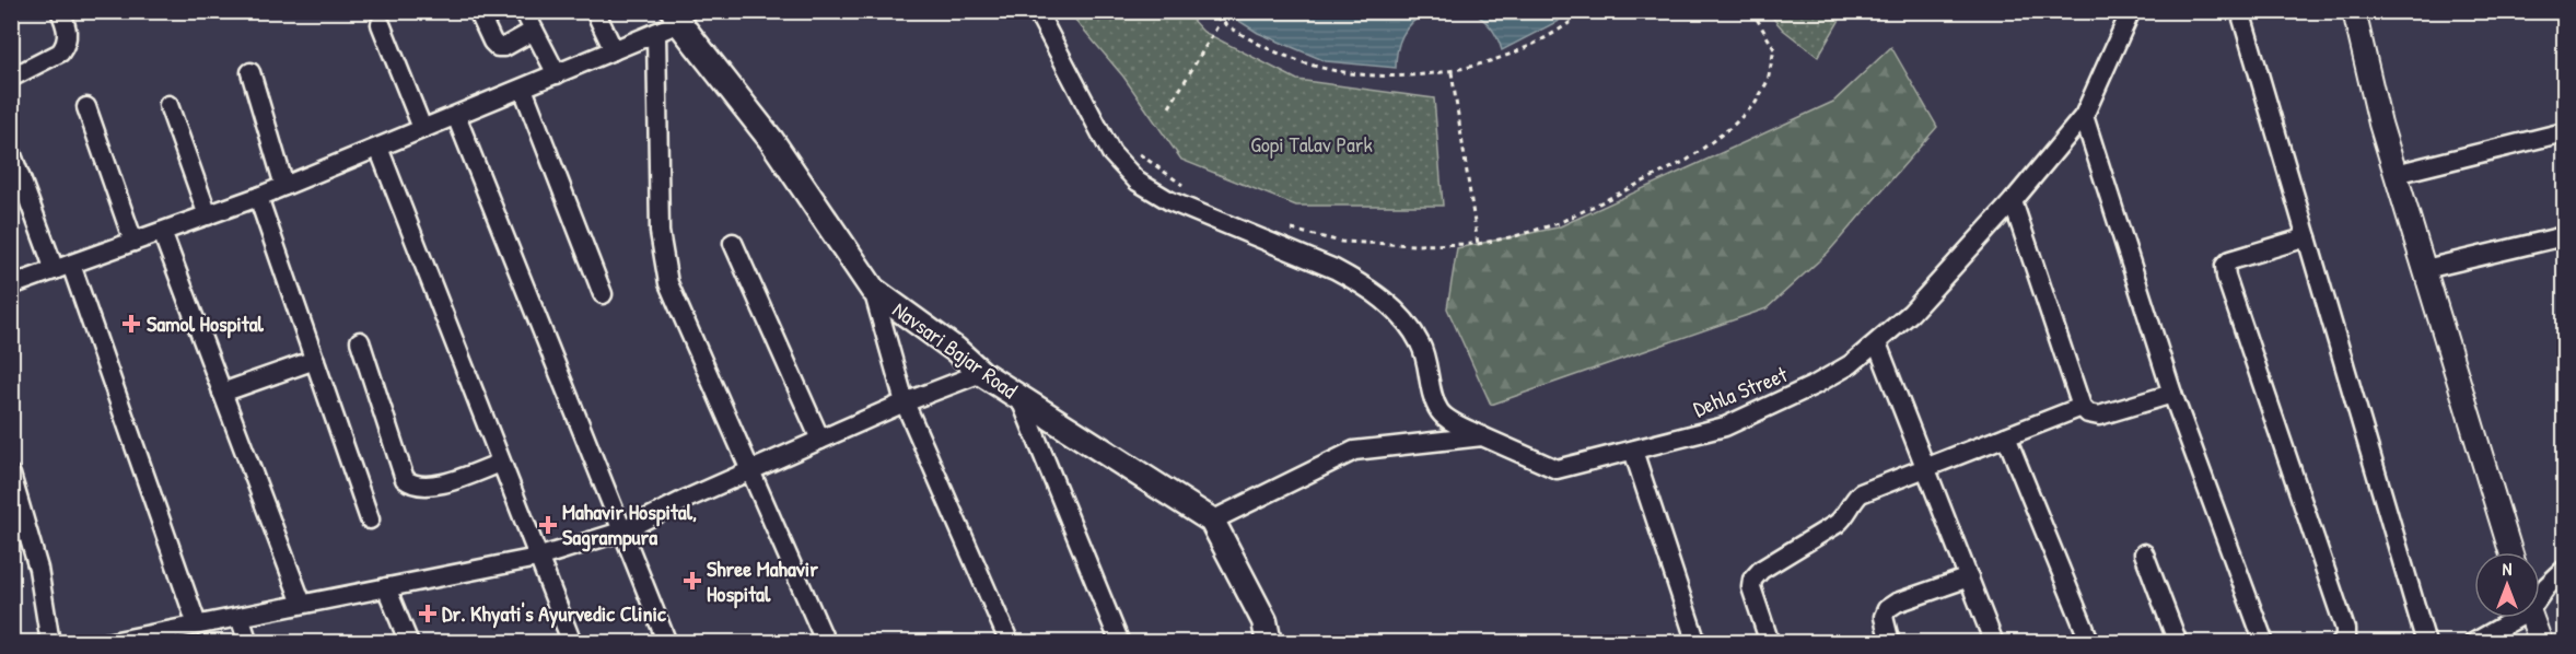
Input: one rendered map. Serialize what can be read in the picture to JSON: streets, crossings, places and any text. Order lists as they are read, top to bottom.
{
  "streets": {
    "main road": ["Navsari Bajar Road"],
    "street": ["Dehla Street"]
  },
  "crossings": [
    ["Navsari Bajar Road", "Dehla Street"]
  ],
  "parks": ["Gopi Talav Park"],
  "places": {
    "health": [
      "Samol Hospital",
      "Mahavir Hospital, Sagrampura",
      "Shree Mahavir Hospital",
      "Dr. Khyati's Ayurvedic Clinic"
    ]
  },
  "north": "top"
}
